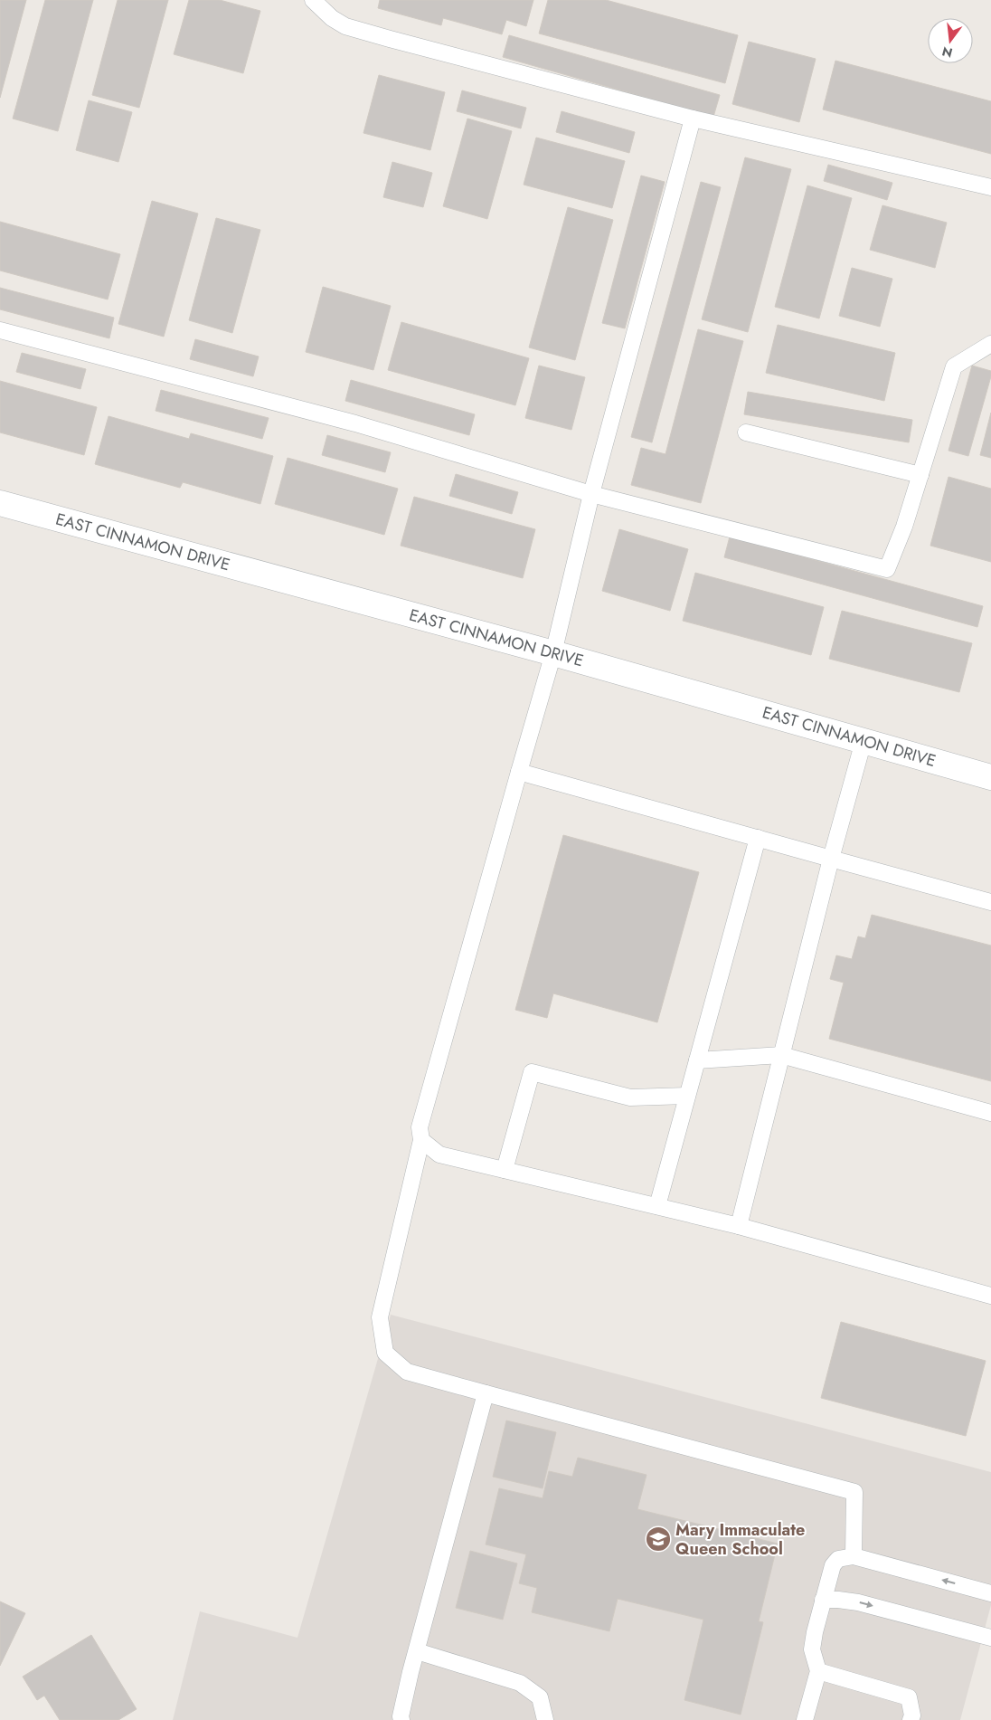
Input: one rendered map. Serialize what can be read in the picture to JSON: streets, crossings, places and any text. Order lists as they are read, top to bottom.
{
  "streets": {
    "street": ["EAST CINNAMON DRIVE"]
  },
  "places": {
    "school or university": ["Mary Immaculate Queen School"]
  },
  "north": "bottom"
}
